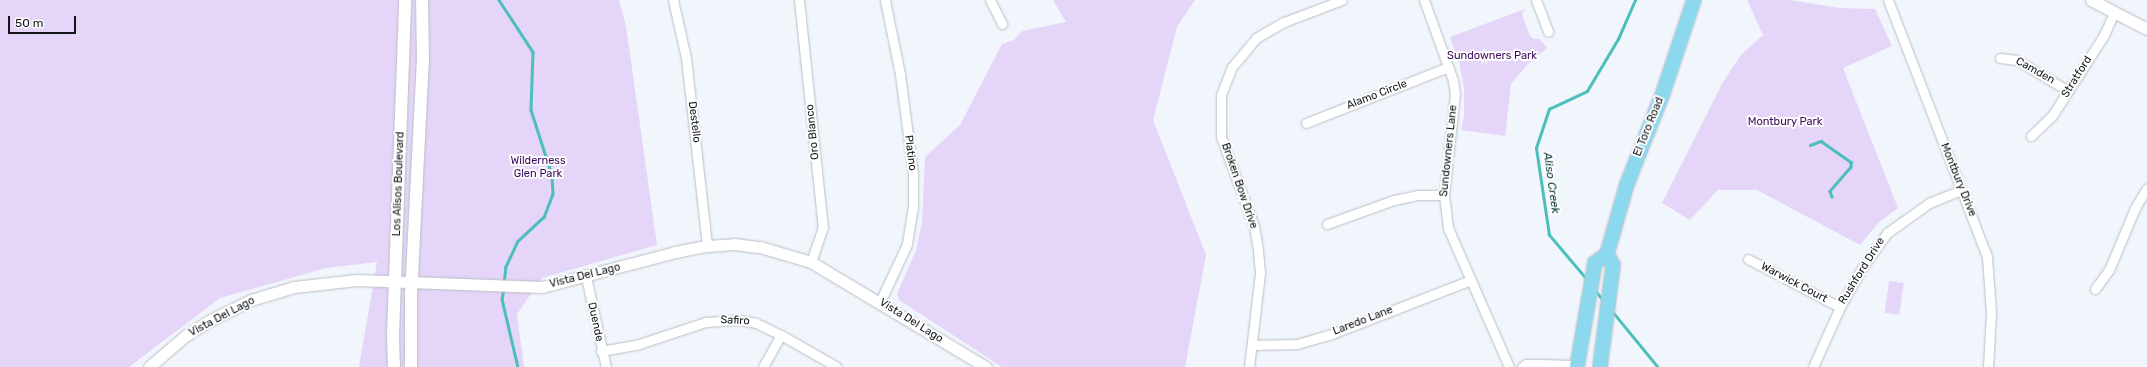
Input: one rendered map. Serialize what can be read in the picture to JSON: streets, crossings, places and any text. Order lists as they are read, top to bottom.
{
  "streets": {
    "main road": ["El Toro Road", "Los Alisos Boulevard"],
    "street": [
      "Camden",
      "Stratford",
      "Alamo Circle",
      "Destello",
      "Oro Blanco",
      "Sundowners Lane",
      "Platino",
      "Montbury Drive",
      "Broken Bow Drive",
      "Rushford Drive",
      "Vista Del Lago",
      "Warwick Court",
      "Safiro",
      "Laredo Lane",
      "Duende"
    ]
  },
  "crossings": [
    ["Camden", "Stratford"],
    ["Alamo Circle", "Sundowners Lane"],
    ["Destello", "Vista Del Lago"],
    ["Oro Blanco", "Vista Del Lago"],
    ["Sundowners Lane", "Laredo Lane"],
    ["Platino", "Vista Del Lago"],
    ["Montbury Drive", "Rushford Drive"],
    ["Los Alisos Boulevard", "Vista Del Lago"],
    ["Broken Bow Drive", "Laredo Lane"],
    ["Rushford Drive", "Warwick Court"],
    ["Vista Del Lago", "Duende"],
    ["Safiro", "Duende"]
  ],
  "water": ["Aliso Creek"],
  "parks": ["Sundowners Park", "Montbury Park", "Wilderness Glen Park"],
  "scale_bar": "50 m"
}
